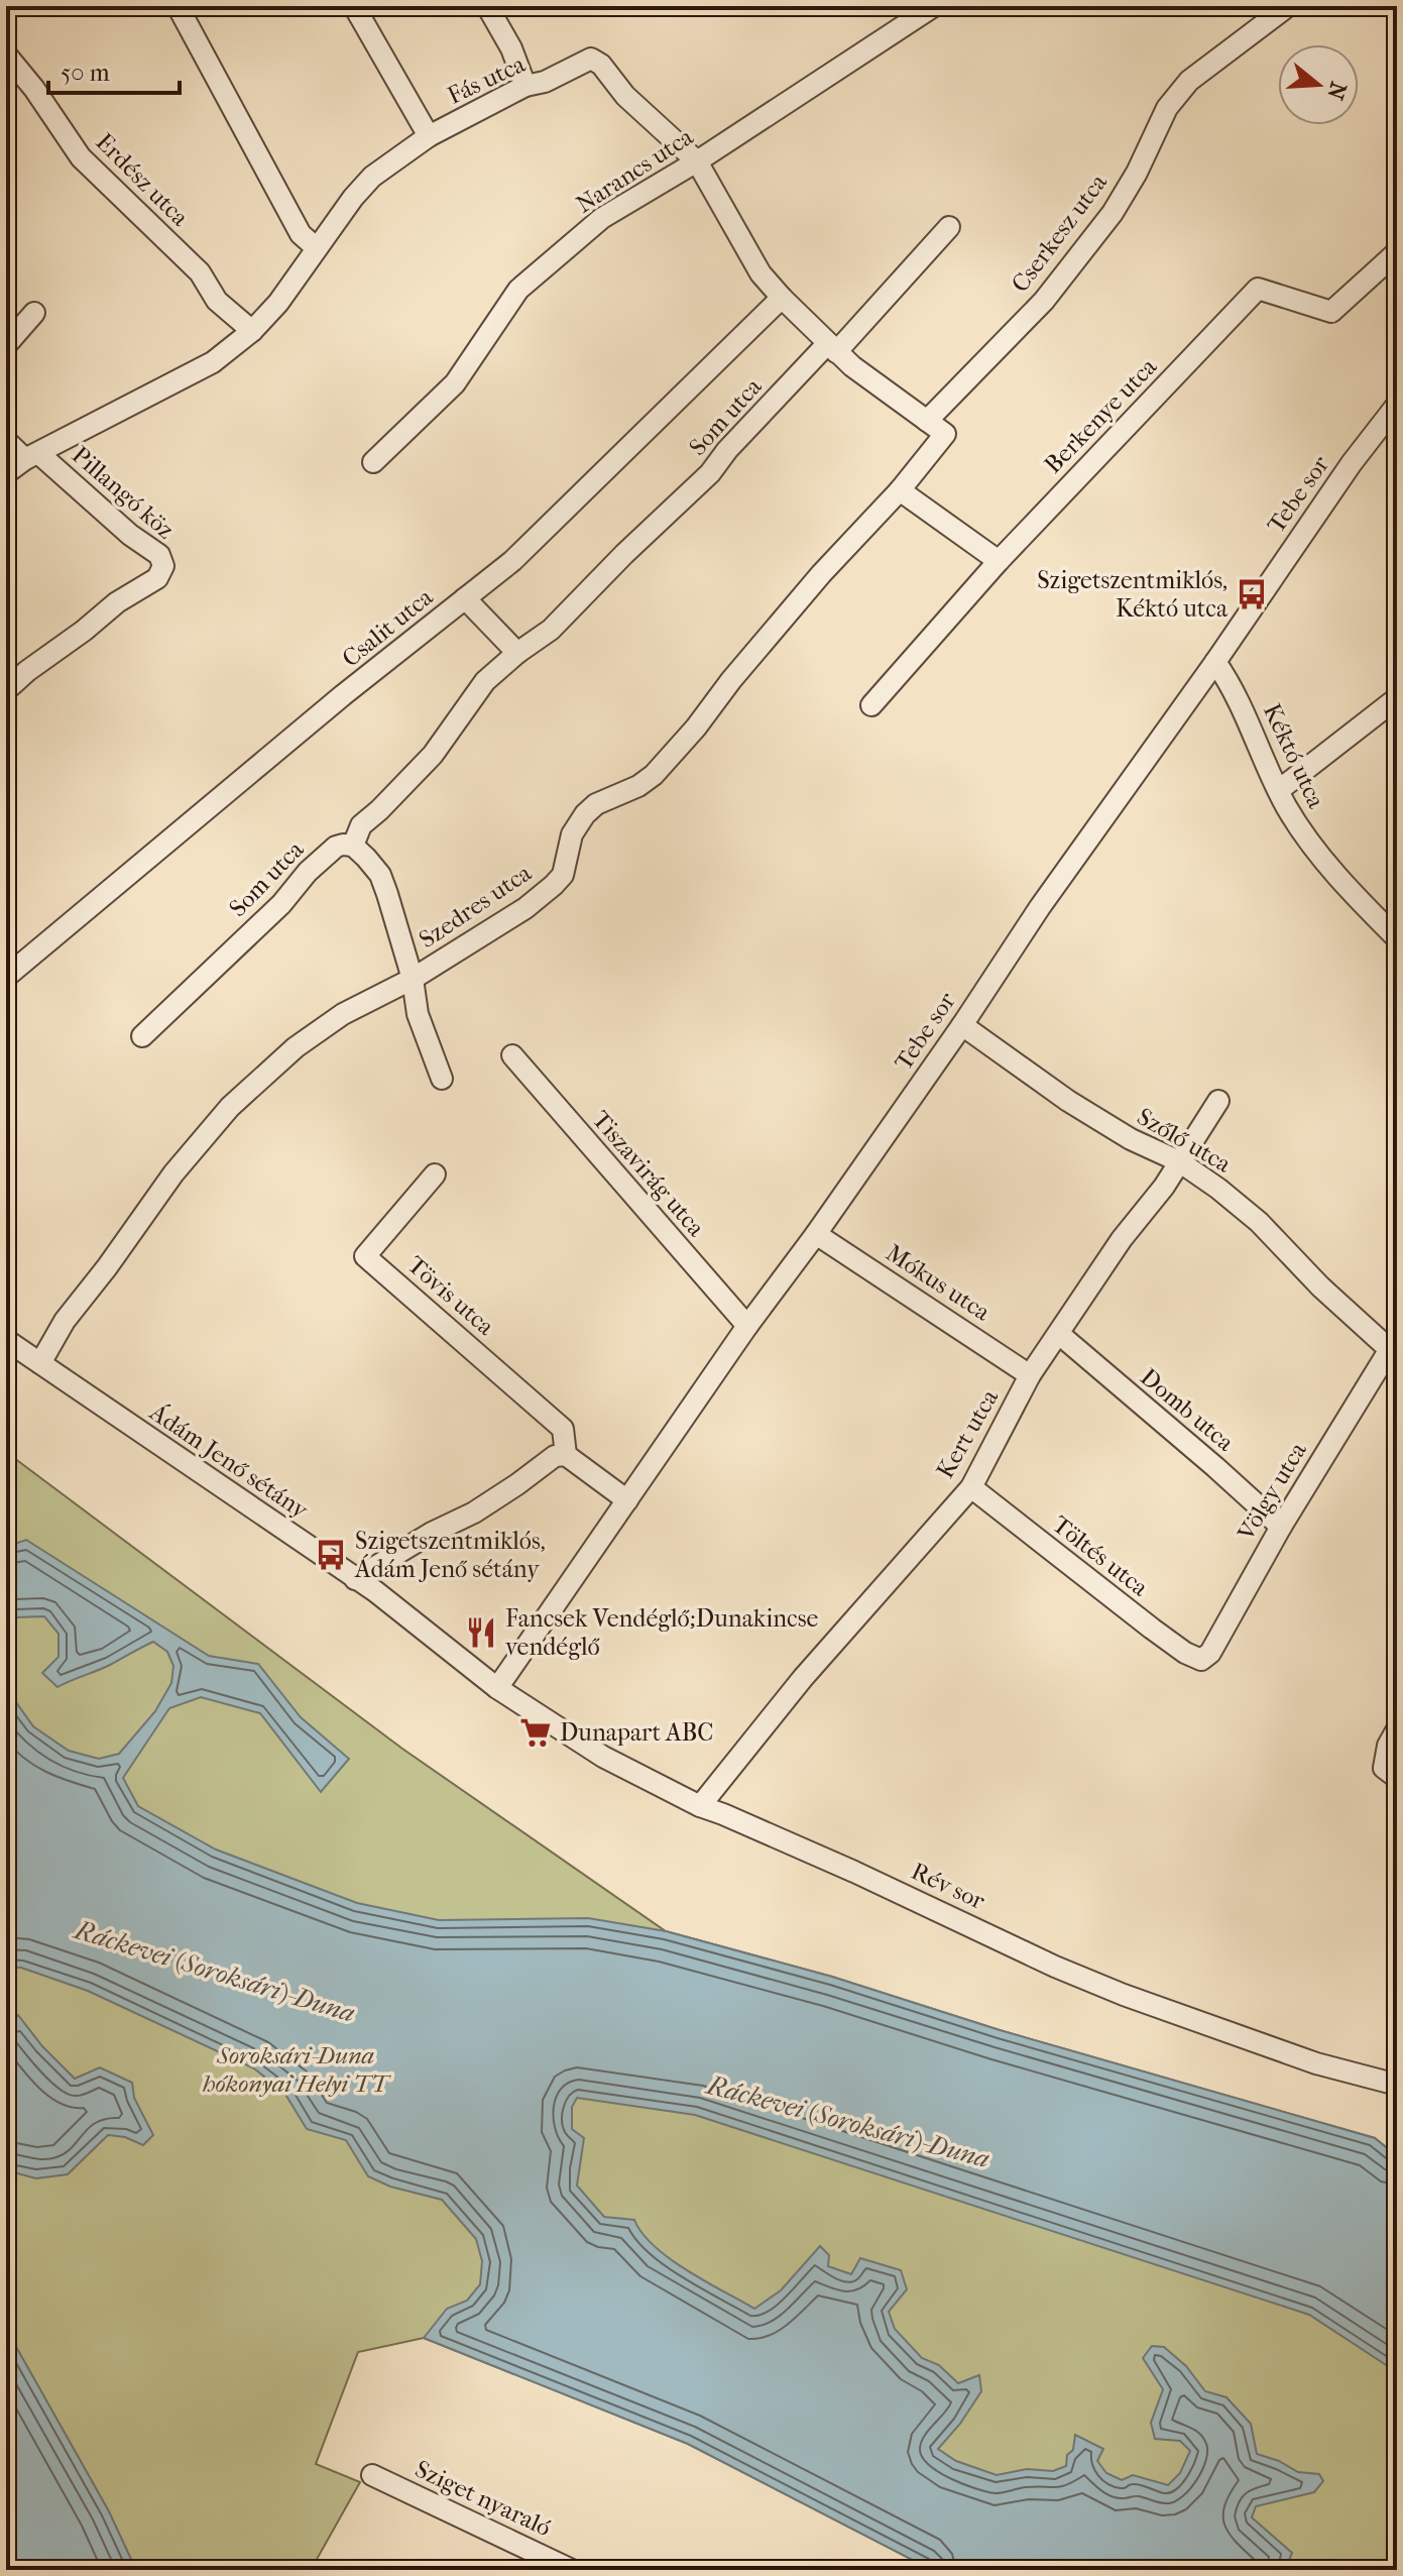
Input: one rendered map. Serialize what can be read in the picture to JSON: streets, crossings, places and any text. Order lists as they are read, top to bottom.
{
  "streets": {
    "street": [
      "Fás utca",
      "Narancs utca",
      "Erdész utca",
      "Cserkesz utca",
      "Berkenye utca",
      "Som utca",
      "Pillangó köz",
      "Tebe sor",
      "Csalit utca",
      "Kéktó utca",
      "Szedres utca",
      "Szőlő utca",
      "Tiszavirág utca",
      "Mókus utca",
      "Tövis utca",
      "Domb utca",
      "Kert utca",
      "Ádám Jenő sétány",
      "Völgy utca",
      "Töltés utca",
      "Rév sor",
      "Sziget nyaraló"
    ]
  },
  "crossings": [
    ["Fás utca", "Narancs utca"],
    ["Fás utca", "Erdész utca"],
    ["Fás utca", "Cserkesz utca"],
    ["Fás utca", "Som utca"],
    ["Fás utca", "Pillangó köz"],
    ["Fás utca", "Csalit utca"],
    ["Fás utca", "Szedres utca"],
    ["Tebe sor", "Kéktó utca"],
    ["Tebe sor", "Szőlő utca"],
    ["Tebe sor", "Tiszavirág utca"],
    ["Tebe sor", "Mókus utca"],
    ["Tebe sor", "Ádám Jenő sétány"],
    ["Tebe sor", "Rév sor"],
    ["Szedres utca", "Ádám Jenő sétány"],
    ["Szőlő utca", "Kert utca"],
    ["Szőlő utca", "Völgy utca"],
    ["Mókus utca", "Kert utca"],
    ["Domb utca", "Kert utca"],
    ["Domb utca", "Völgy utca"],
    ["Kert utca", "Töltés utca"],
    ["Kert utca", "Rév sor"],
    ["Ádám Jenő sétány", "Rév sor"],
    ["Völgy utca", "Töltés utca"]
  ],
  "water": ["Ráckevei (Soroksári)-Duna"],
  "parks": ["Soroksári-Duna hókonyai Helyi TT"],
  "places": {
    "bus stop": ["Szigetszentmiklós, Kéktó utca", "Szigetszentmiklós, Ádám Jenő sétány"],
    "restaurant": ["Fancsek Vendéglő;Dunakincse vendéglő"],
    "supermarket": ["Dunapart ABC"]
  },
  "scale_bar": "50 m",
  "north": "right"
}
